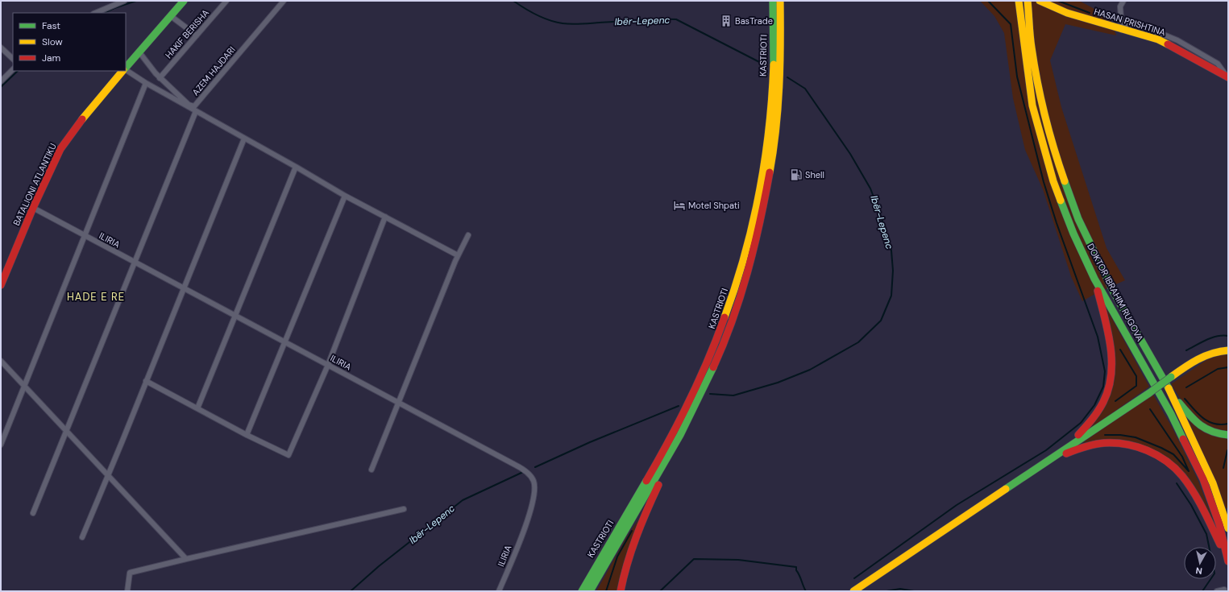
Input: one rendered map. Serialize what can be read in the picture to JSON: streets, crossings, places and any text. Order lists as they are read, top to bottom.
{
  "streets": {
    "main road": [
      "HASAN PRISHTINA",
      "KASTRIOTI",
      "BATALIONI ATLANTIKU",
      "DOKTOR IBRAHIM RUGOVA"
    ],
    "street": ["HAKIF BERISHA", "AZEM HAJDARI", "ILIRIA"]
  },
  "crossings": [
    ["HAKIF BERISHA", "AZEM HAJDARI"],
    ["AZEM HAJDARI", "BATALIONI ATLANTIKU"],
    ["BATALIONI ATLANTIKU", "ILIRIA"]
  ],
  "districts": ["HADE E RE"],
  "water": ["Ibër-Lepenc"],
  "places": {
    "building": ["BasTrade"],
    "fuel station": ["Shell"],
    "hotel": ["Motel Shpati"]
  },
  "legend": ["Fast", "Slow", "Jam"],
  "north": "bottom"
}
